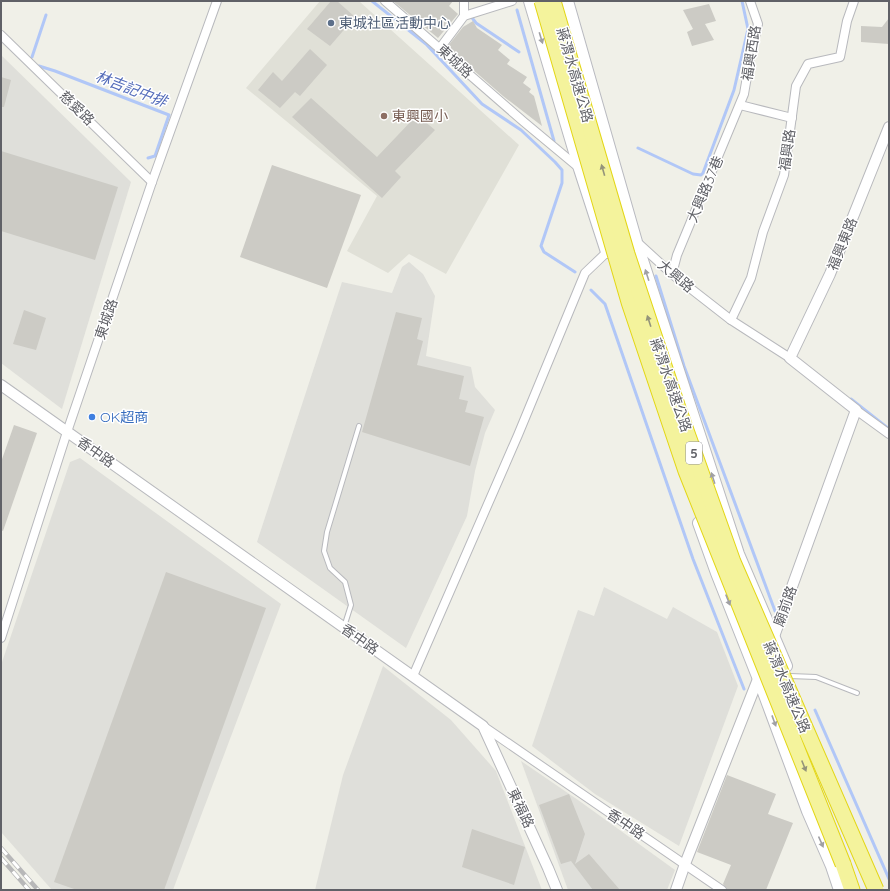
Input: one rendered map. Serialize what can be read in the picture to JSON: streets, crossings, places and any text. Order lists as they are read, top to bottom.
{
  "streets": {
    "highway": ["蔣渭水高速公路", "5"],
    "street": [
      "福興西路",
      "東城路",
      "慈愛路",
      "福興路",
      "大興路37巷",
      "福興東路",
      "大興路",
      "香中路",
      "廟前路",
      "東福路"
    ]
  },
  "crossings": [
    ["福興西路", "大興路37巷"],
    ["東城路", "慈愛路"],
    ["東城路", "大興路"],
    ["東城路", "香中路"],
    ["福興路", "大興路"],
    ["大興路37巷", "大興路"],
    ["福興東路", "大興路"],
    ["大興路", "廟前路"],
    ["香中路", "廟前路"],
    ["香中路", "東福路"]
  ],
  "water": ["林吉記中排"],
  "places": ["東城社區活動中心", "東興國小", "OK超商"]
}
